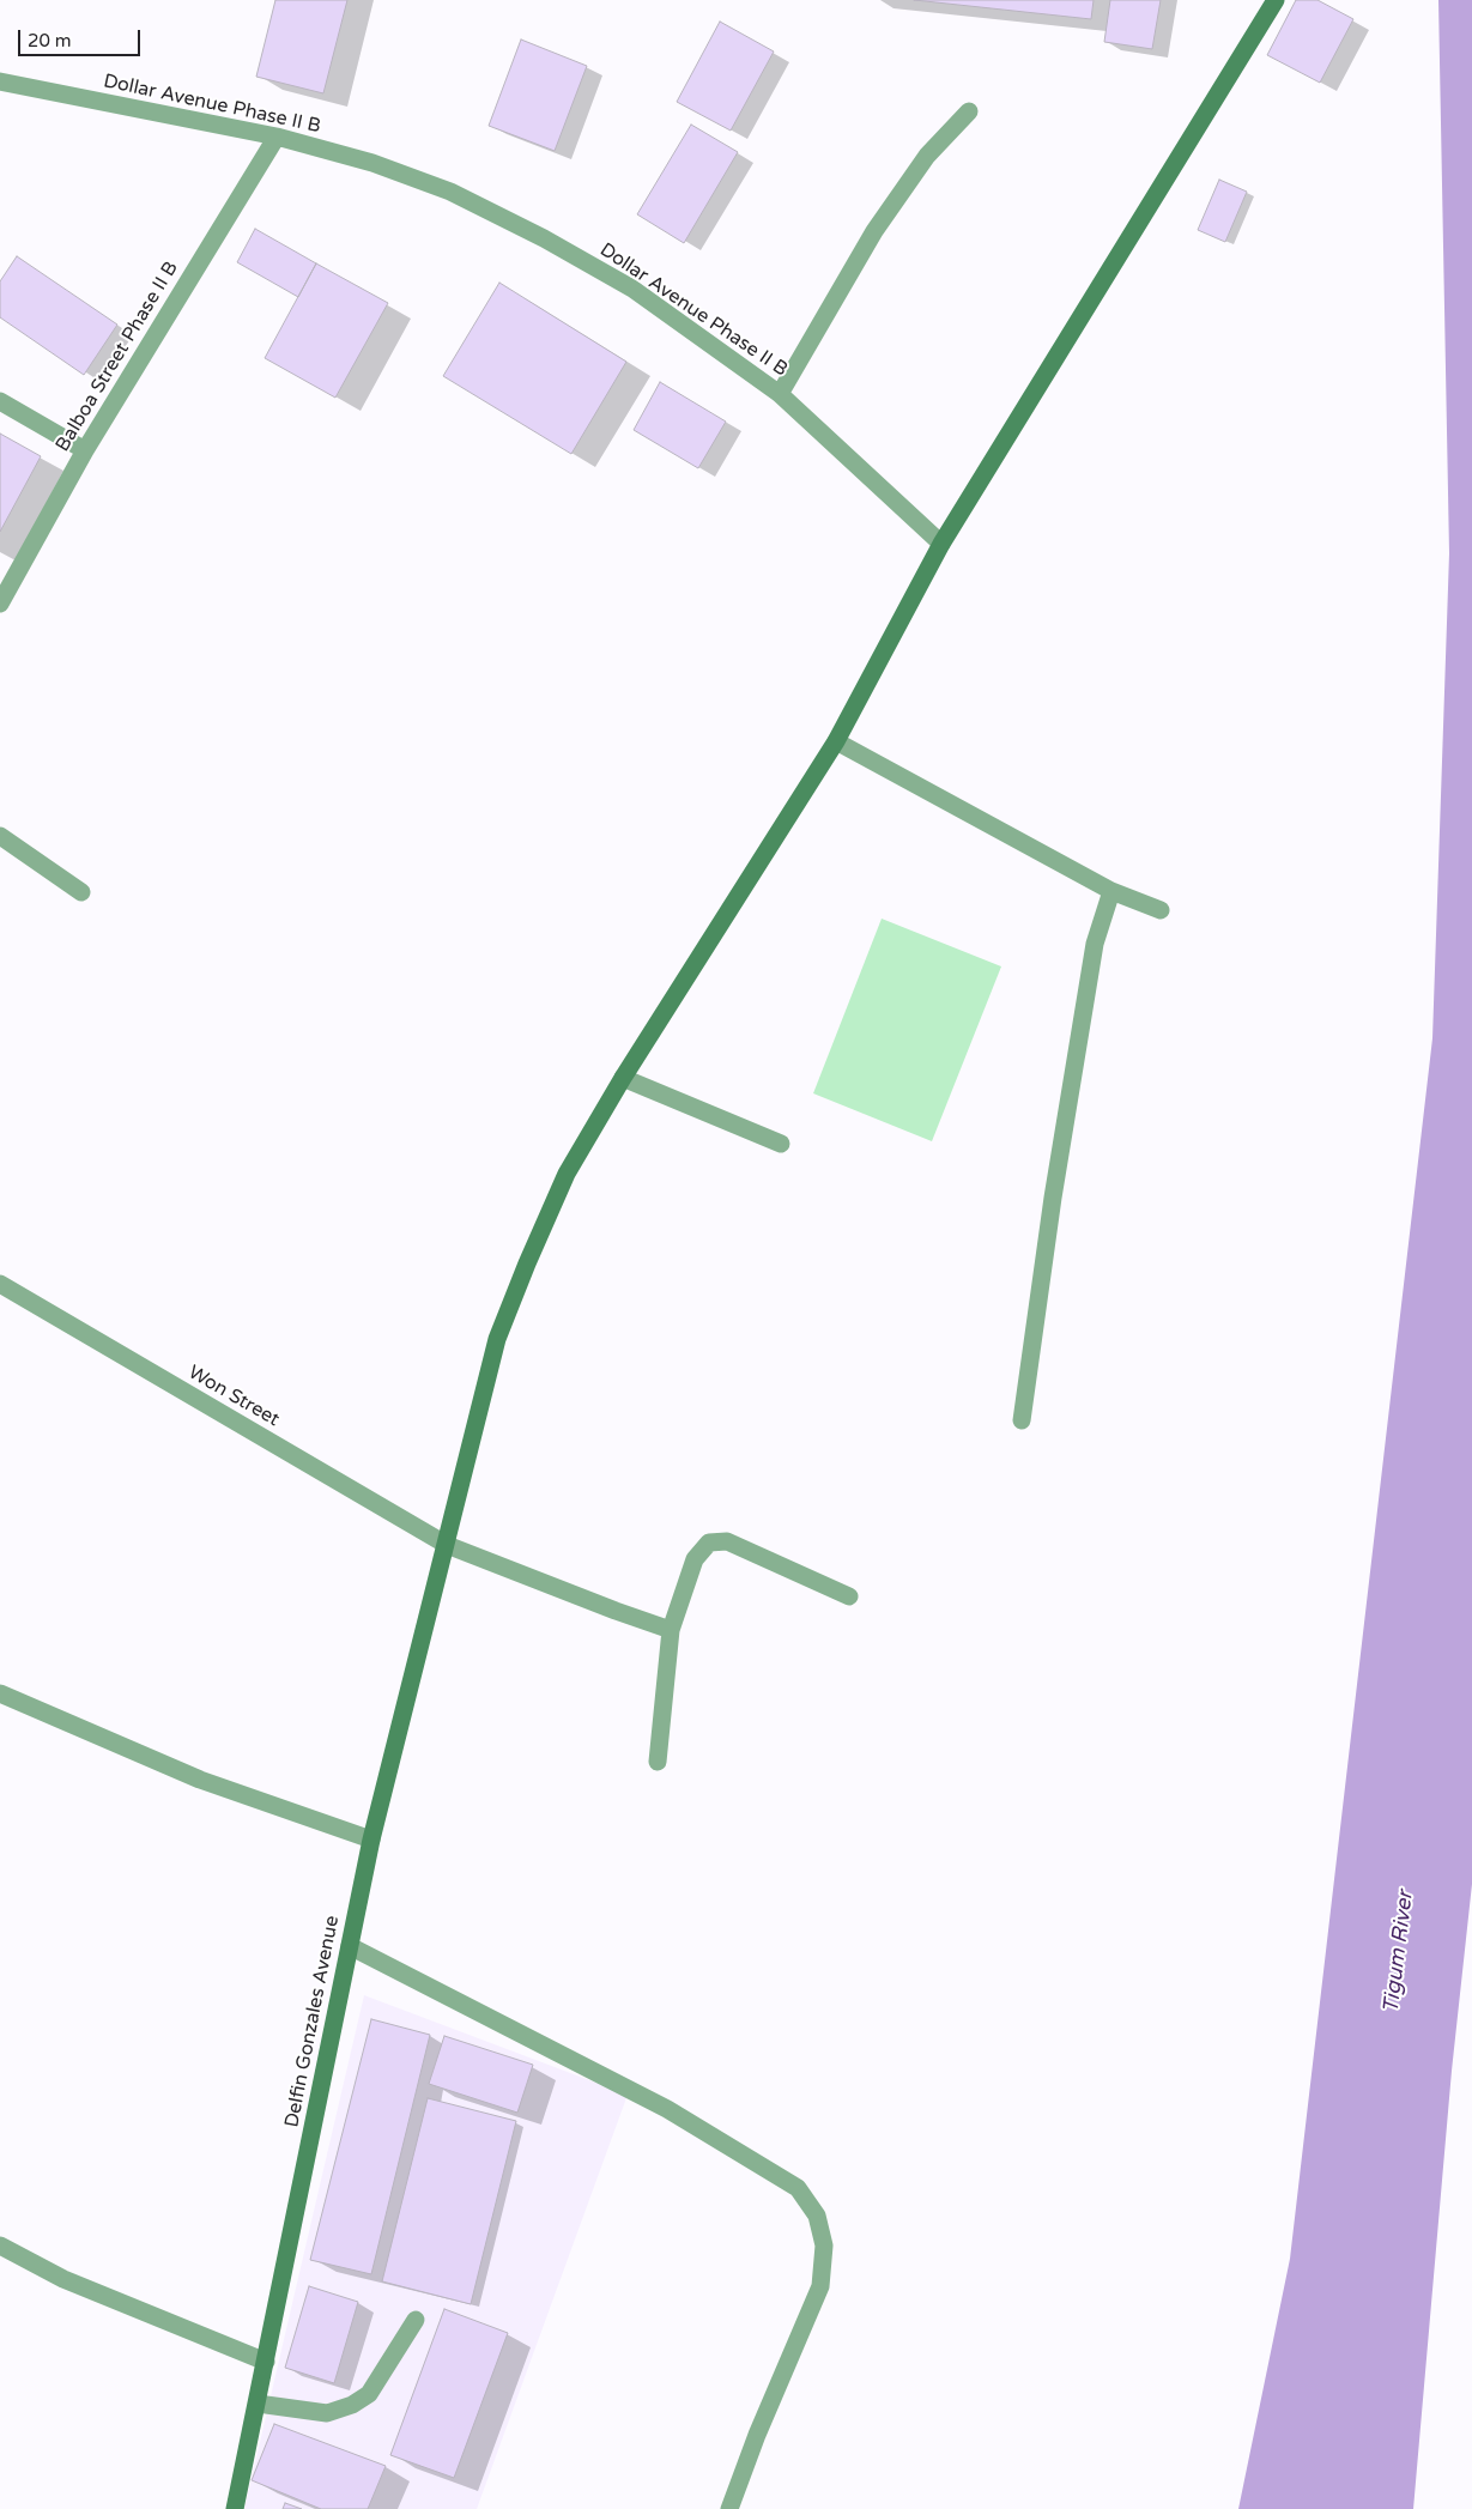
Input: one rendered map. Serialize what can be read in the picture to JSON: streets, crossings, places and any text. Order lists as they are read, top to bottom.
{
  "streets": {
    "street": [
      "Dollar Avenue Phase II B",
      "Balboa Street Phase II B",
      "Won Street",
      "Delfin Gonzales Avenue"
    ]
  },
  "crossings": [
    ["Dollar Avenue Phase II B", "Balboa Street Phase II B"],
    ["Dollar Avenue Phase II B", "Delfin Gonzales Avenue"],
    ["Won Street", "Delfin Gonzales Avenue"]
  ],
  "water": ["Tigum River"],
  "scale_bar": "20 m"
}
